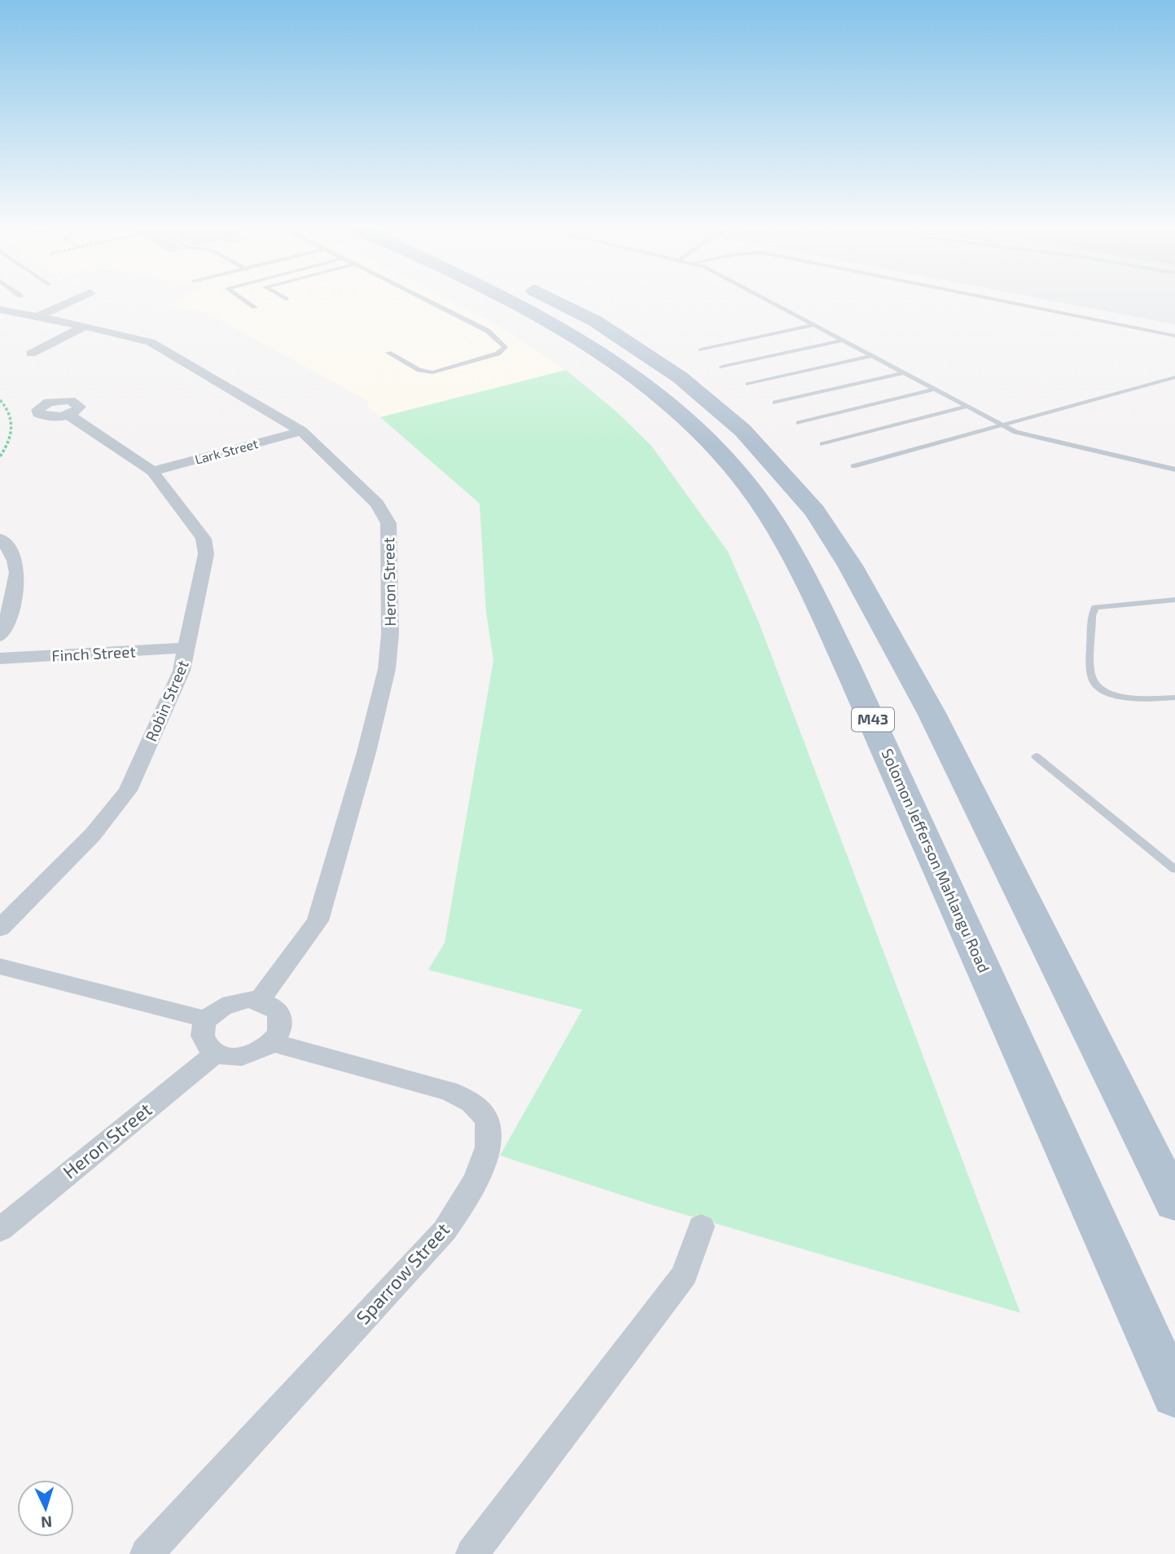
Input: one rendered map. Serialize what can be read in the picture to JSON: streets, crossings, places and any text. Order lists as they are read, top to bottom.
{
  "streets": {
    "main road": ["M43", "Solomon Jefferson Mahlangu Road"],
    "street": [
      "Lark Street",
      "Heron Street",
      "Finch Street",
      "Robin Street",
      "Sparrow Street"
    ]
  },
  "crossings": [
    ["Lark Street", "Heron Street"],
    ["Lark Street", "Robin Street"],
    ["Heron Street", "Sparrow Street"],
    ["Finch Street", "Robin Street"]
  ],
  "north": "bottom"
}
